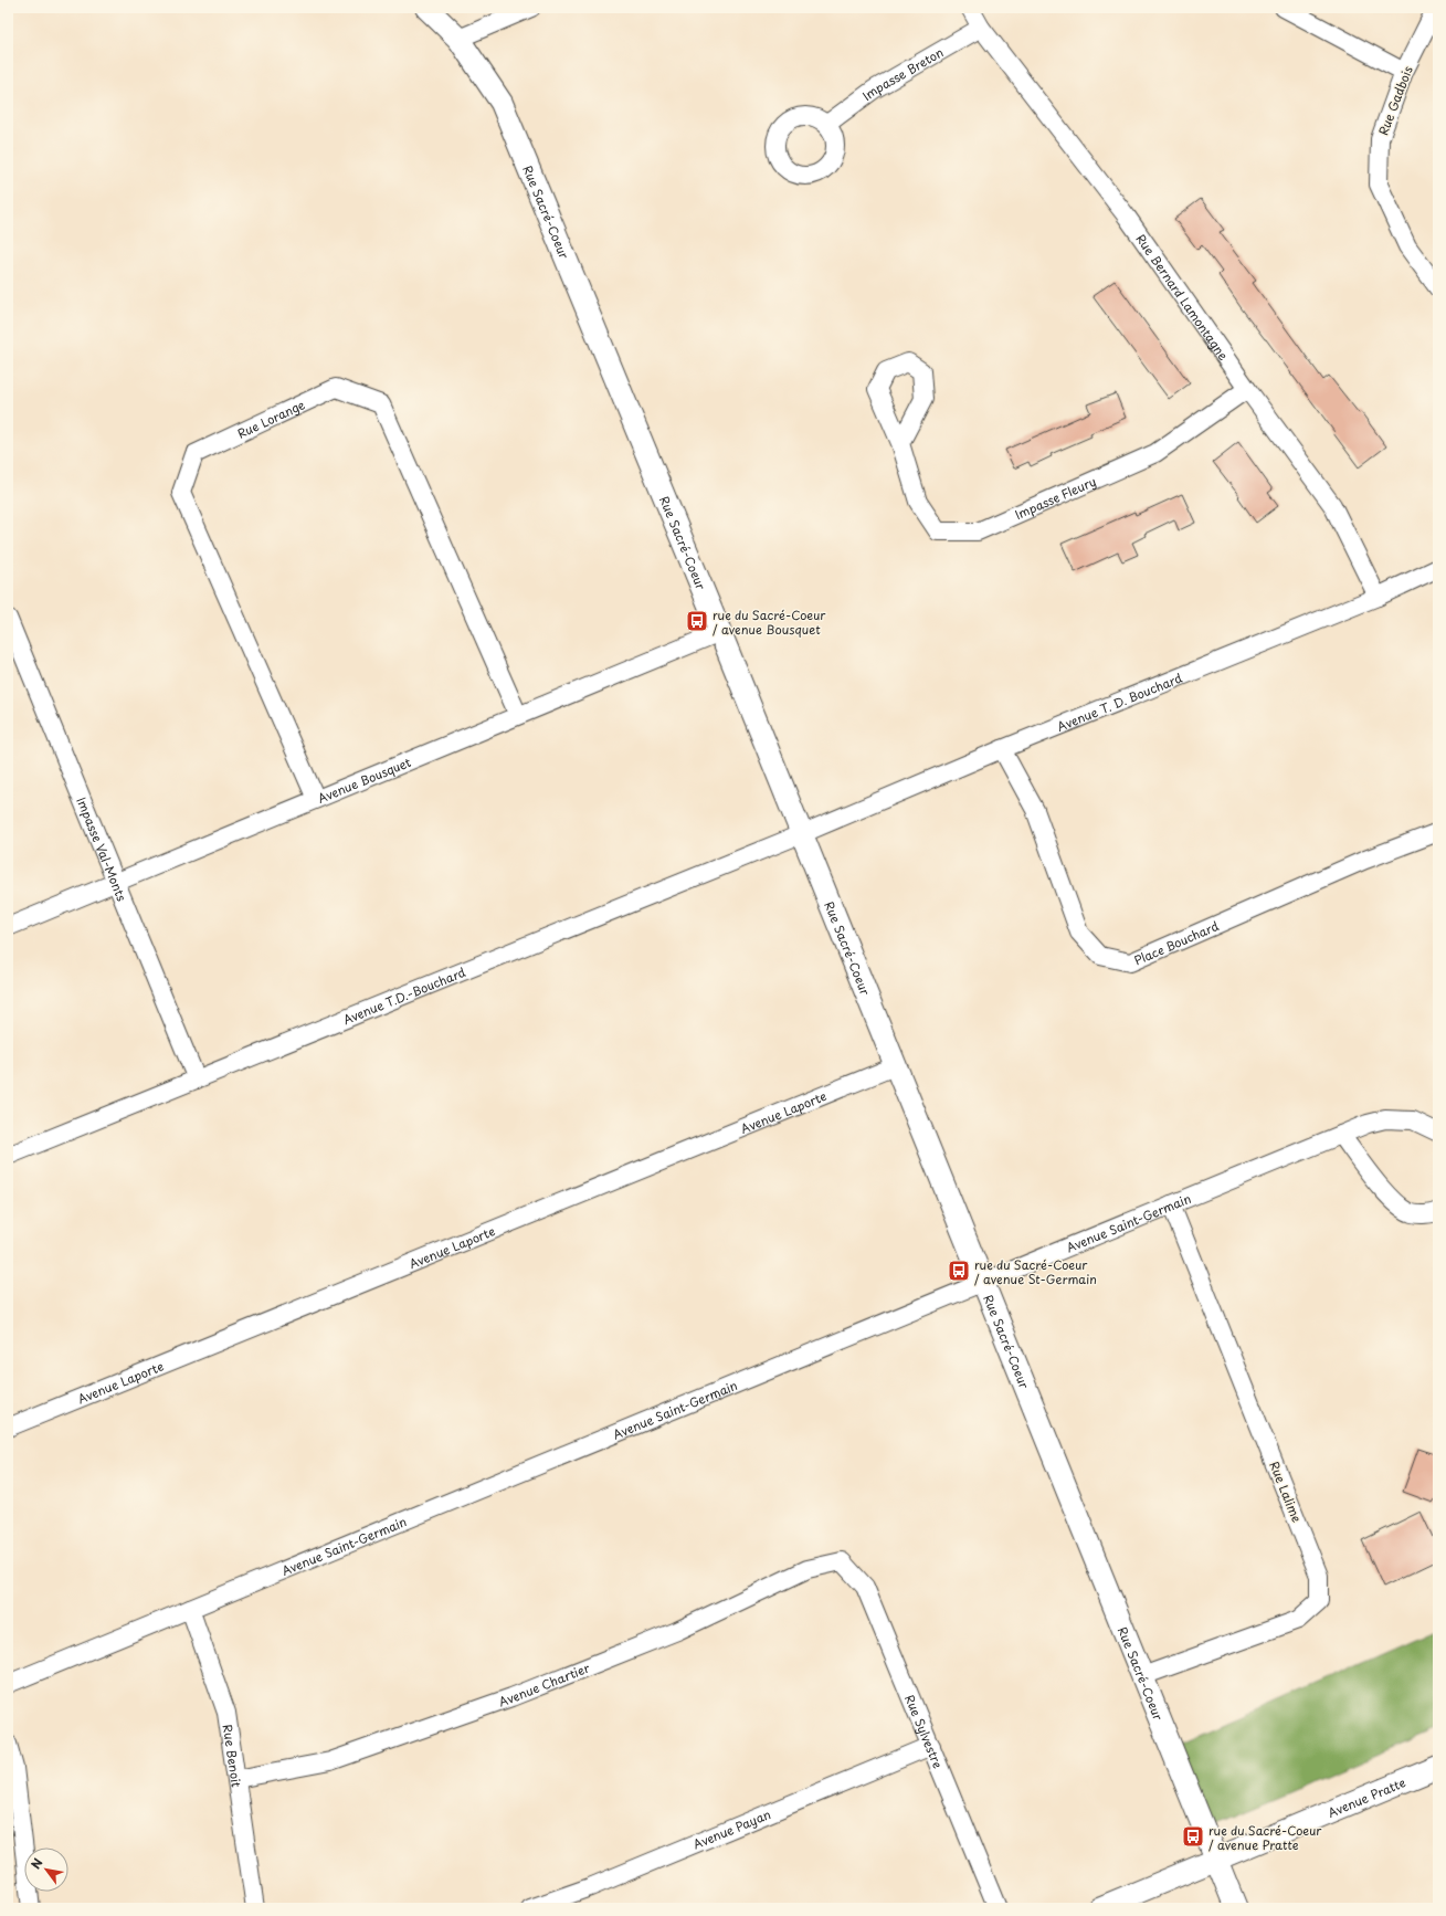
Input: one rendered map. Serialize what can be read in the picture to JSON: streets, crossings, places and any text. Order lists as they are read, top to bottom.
{
  "streets": {
    "street": [
      "Impasse Breton",
      "Rue Gadbois",
      "Rue Sacré-Coeur",
      "Rue Bernard Lamontagne",
      "Rue Lorange",
      "Impasse Fleury",
      "Avenue T. D. Bouchard",
      "Avenue Bousquet",
      "Impasse Val-Monts",
      "Place Bouchard",
      "Avenue T.D.-Bouchard",
      "Avenue Laporte",
      "Avenue Saint-Germain",
      "Rue Lalime",
      "Avenue Chartier",
      "Rue Sylvestre",
      "Rue Benoit",
      "Avenue Pratte",
      "Avenue Payan"
    ]
  },
  "crossings": [
    ["Impasse Breton", "Rue Bernard Lamontagne"],
    ["Rue Sacré-Coeur", "Avenue T. D. Bouchard"],
    ["Rue Sacré-Coeur", "Avenue Bousquet"],
    ["Rue Sacré-Coeur", "Avenue T.D.-Bouchard"],
    ["Rue Sacré-Coeur", "Avenue Laporte"],
    ["Rue Sacré-Coeur", "Avenue Saint-Germain"],
    ["Rue Sacré-Coeur", "Rue Lalime"],
    ["Rue Sacré-Coeur", "Avenue Pratte"],
    ["Rue Bernard Lamontagne", "Impasse Fleury"],
    ["Rue Bernard Lamontagne", "Avenue T. D. Bouchard"],
    ["Rue Lorange", "Avenue Bousquet"],
    ["Avenue T. D. Bouchard", "Place Bouchard"],
    ["Avenue T. D. Bouchard", "Avenue T.D.-Bouchard"],
    ["Avenue Bousquet", "Impasse Val-Monts"],
    ["Impasse Val-Monts", "Avenue T.D.-Bouchard"],
    ["Avenue Saint-Germain", "Rue Lalime"],
    ["Avenue Saint-Germain", "Rue Benoit"],
    ["Avenue Chartier", "Rue Sylvestre"],
    ["Avenue Chartier", "Rue Benoit"],
    ["Rue Sylvestre", "Avenue Payan"]
  ],
  "places": {
    "bus stop": ["rue du Sacré-Coeur / avenue Bousquet", "rue du Sacré-Coeur / avenue St-Germain", "rue du Sacré-Coeur / avenue Pratte"]
  },
  "north": "top left"
}
